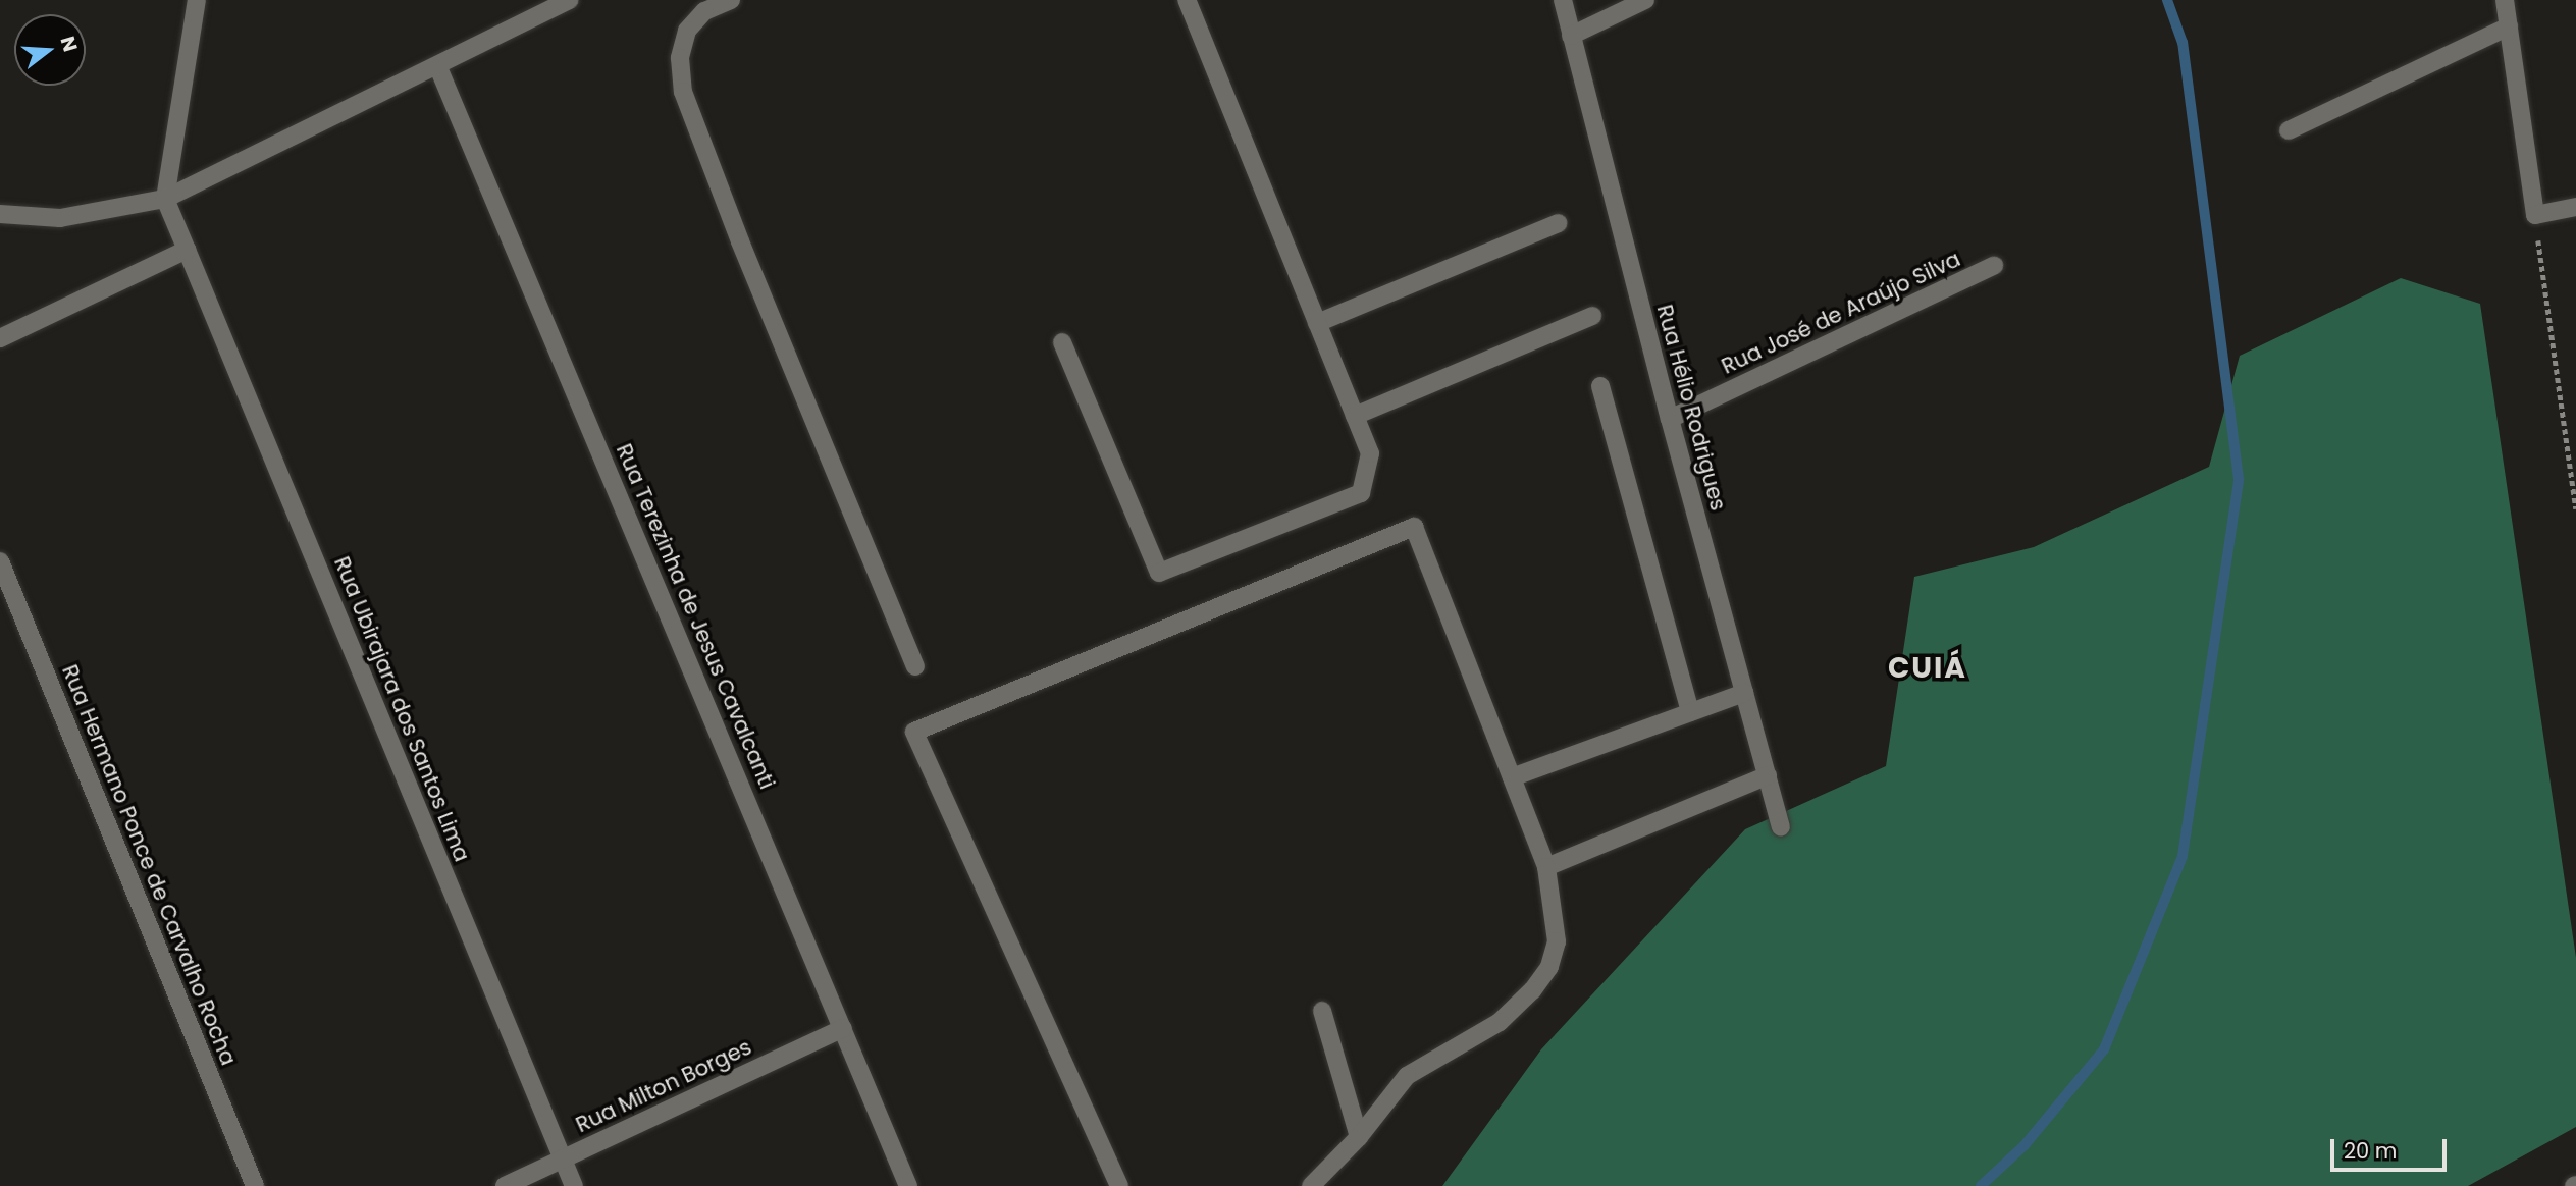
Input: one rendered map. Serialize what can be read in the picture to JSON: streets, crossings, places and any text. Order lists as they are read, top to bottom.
{
  "streets": {
    "street": [
      "Rua José de Araújo Silva",
      "Rua Hélio Rodrigues",
      "Rua Terezinha de Jesus Cavalcanti",
      "Rua Ubirajara dos Santos Lima",
      "Rua Hermano Ponce de Carvalho Rocha",
      "Rua Milton Borges"
    ]
  },
  "crossings": [
    ["Rua José de Araújo Silva", "Rua Hélio Rodrigues"],
    ["Rua Terezinha de Jesus Cavalcanti", "Rua Milton Borges"],
    ["Rua Ubirajara dos Santos Lima", "Rua Milton Borges"]
  ],
  "districts": ["CUIÁ"],
  "scale_bar": "20 m",
  "north": "right"
}
